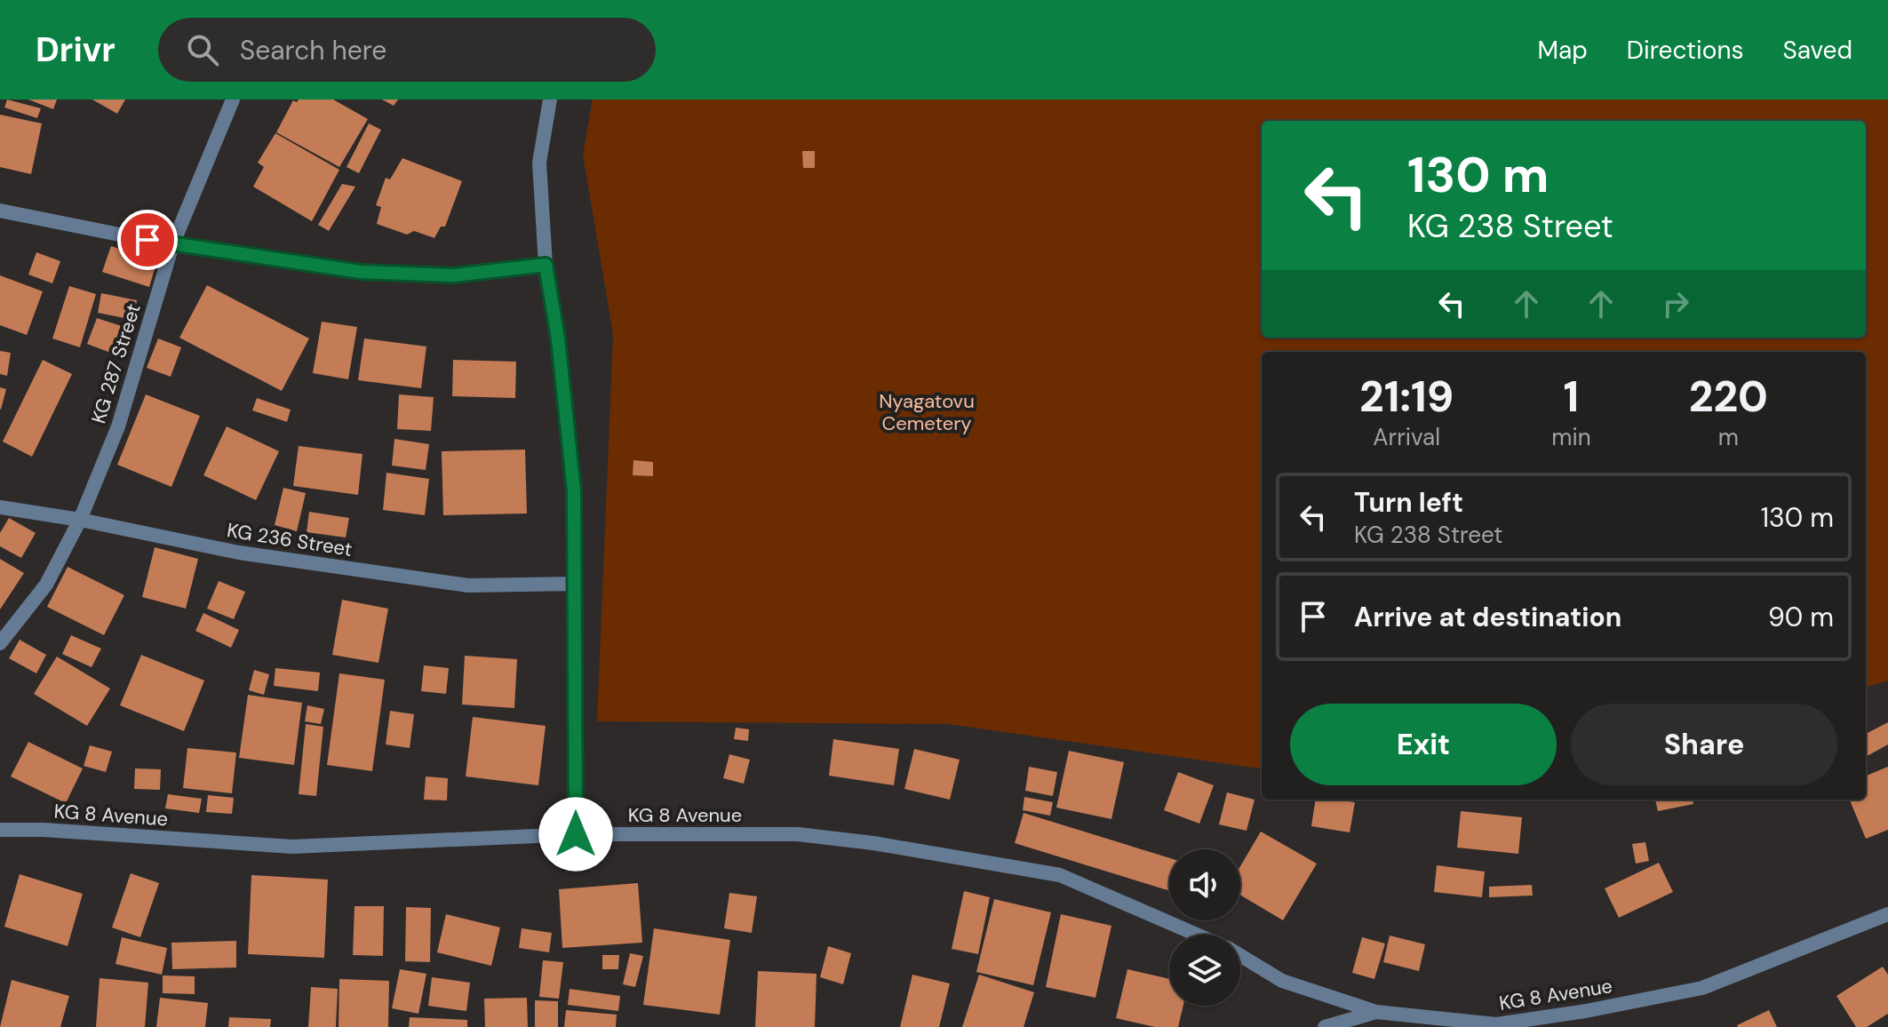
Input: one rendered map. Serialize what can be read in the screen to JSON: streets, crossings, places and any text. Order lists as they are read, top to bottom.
{
  "streets": {
    "street": ["KG 287 Street", "KG 236 Street", "KG 8 Avenue"]
  },
  "crossings": [
    ["KG 287 Street", "KG 236 Street"]
  ],
  "parks": ["Nyagatovu Cemetery"],
  "page": {
    "header": "Drivr",
    "search": "Search here",
    "nav": ["Map", "Directions", "Saved"],
    "turn": ["130 m", "KG 238 Street"],
    "eta": [
      "21:19",
      "Arrival",
      "1",
      "min",
      "220",
      "m"
    ],
    "list": [
      {
        "name": "Turn left",
        "note": "KG 238 Street",
        "value": "130 m"
      },
      {
        "name": "Arrive at destination",
        "value": "90 m"
      }
    ],
    "buttons": ["Exit", "Share"]
  }
}
